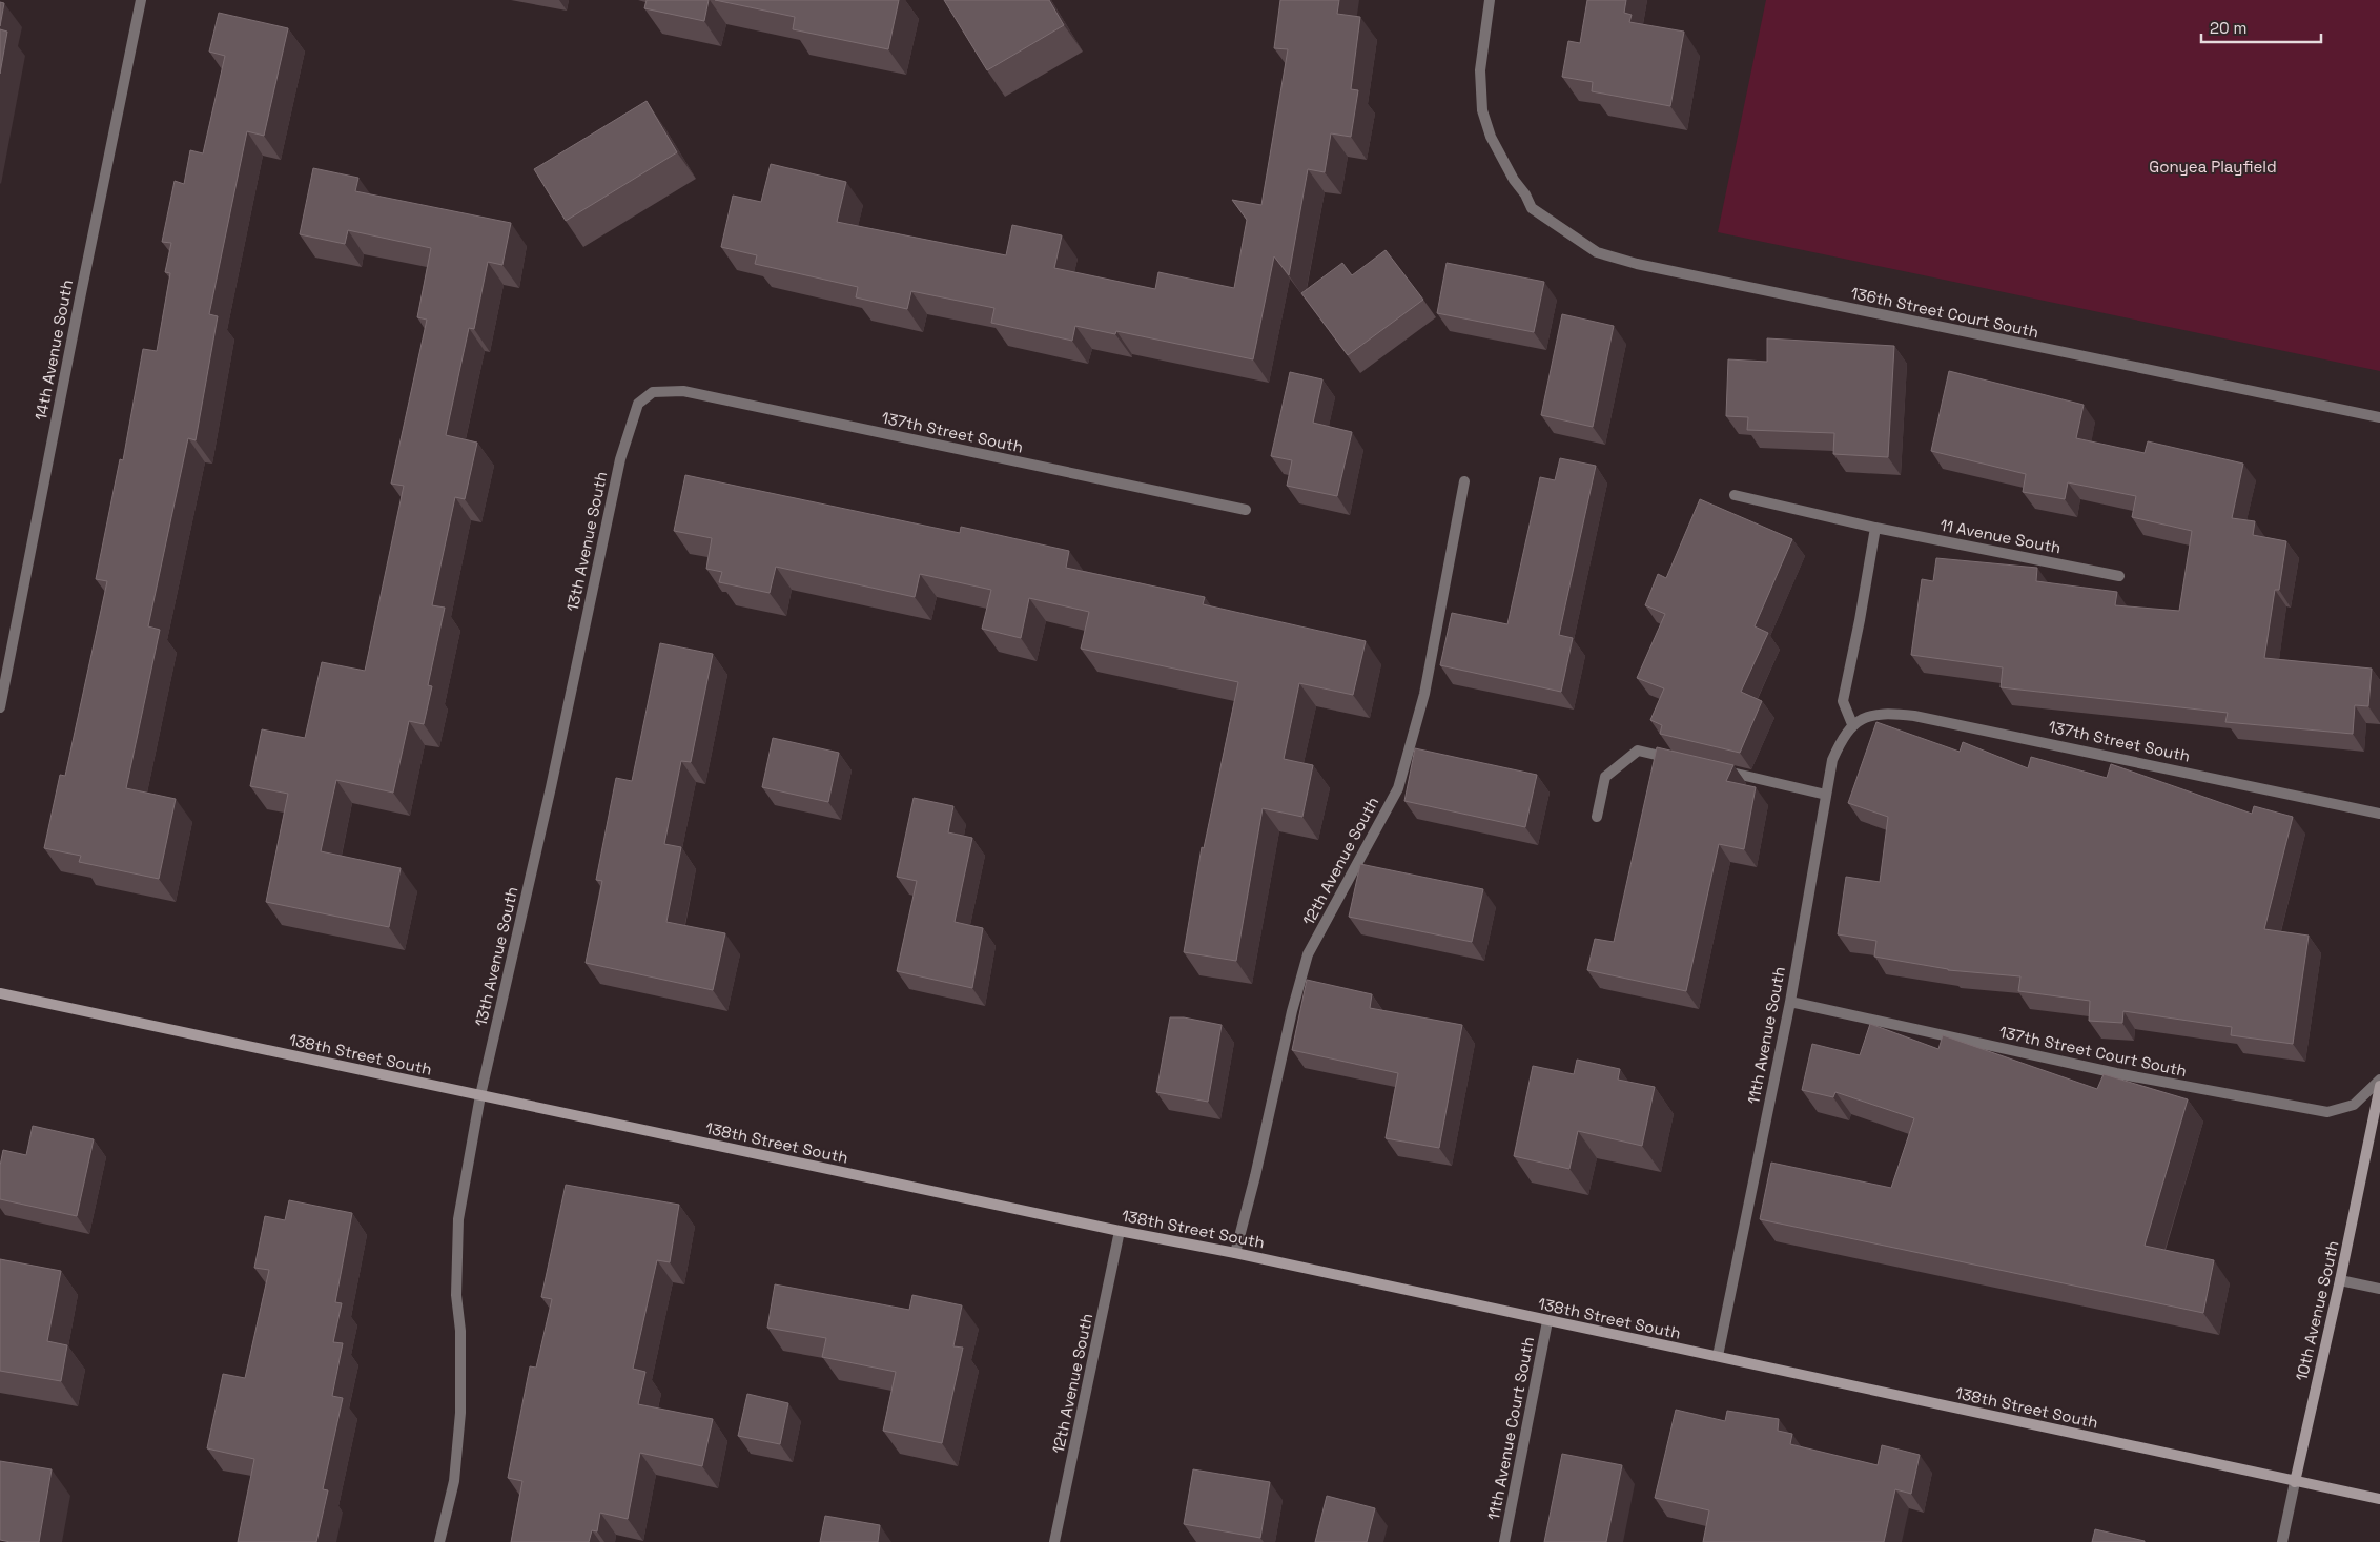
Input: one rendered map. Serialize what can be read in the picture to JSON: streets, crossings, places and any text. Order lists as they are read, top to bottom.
{
  "streets": {
    "street": [
      "136th Street Court South",
      "14th Avenue South",
      "137th Street South",
      "11 Avenue South",
      "13th Avenue South",
      "12th Avenue South",
      "11th Avenue South",
      "137th Street Court South",
      "138th Street South",
      "10th Avenue South",
      "11th Avenue Court South"
    ]
  },
  "crossings": [
    ["137th Street South", "13th Avenue South"],
    ["137th Street South", "11th Avenue South"],
    ["13th Avenue South", "138th Street South"],
    ["12th Avenue South", "138th Street South"],
    ["11th Avenue South", "137th Street Court South"],
    ["11th Avenue South", "138th Street South"],
    ["138th Street South", "10th Avenue South"],
    ["138th Street South", "11th Avenue Court South"]
  ],
  "parks": ["Gonyea Playfield"],
  "scale_bar": "20 m"
}
